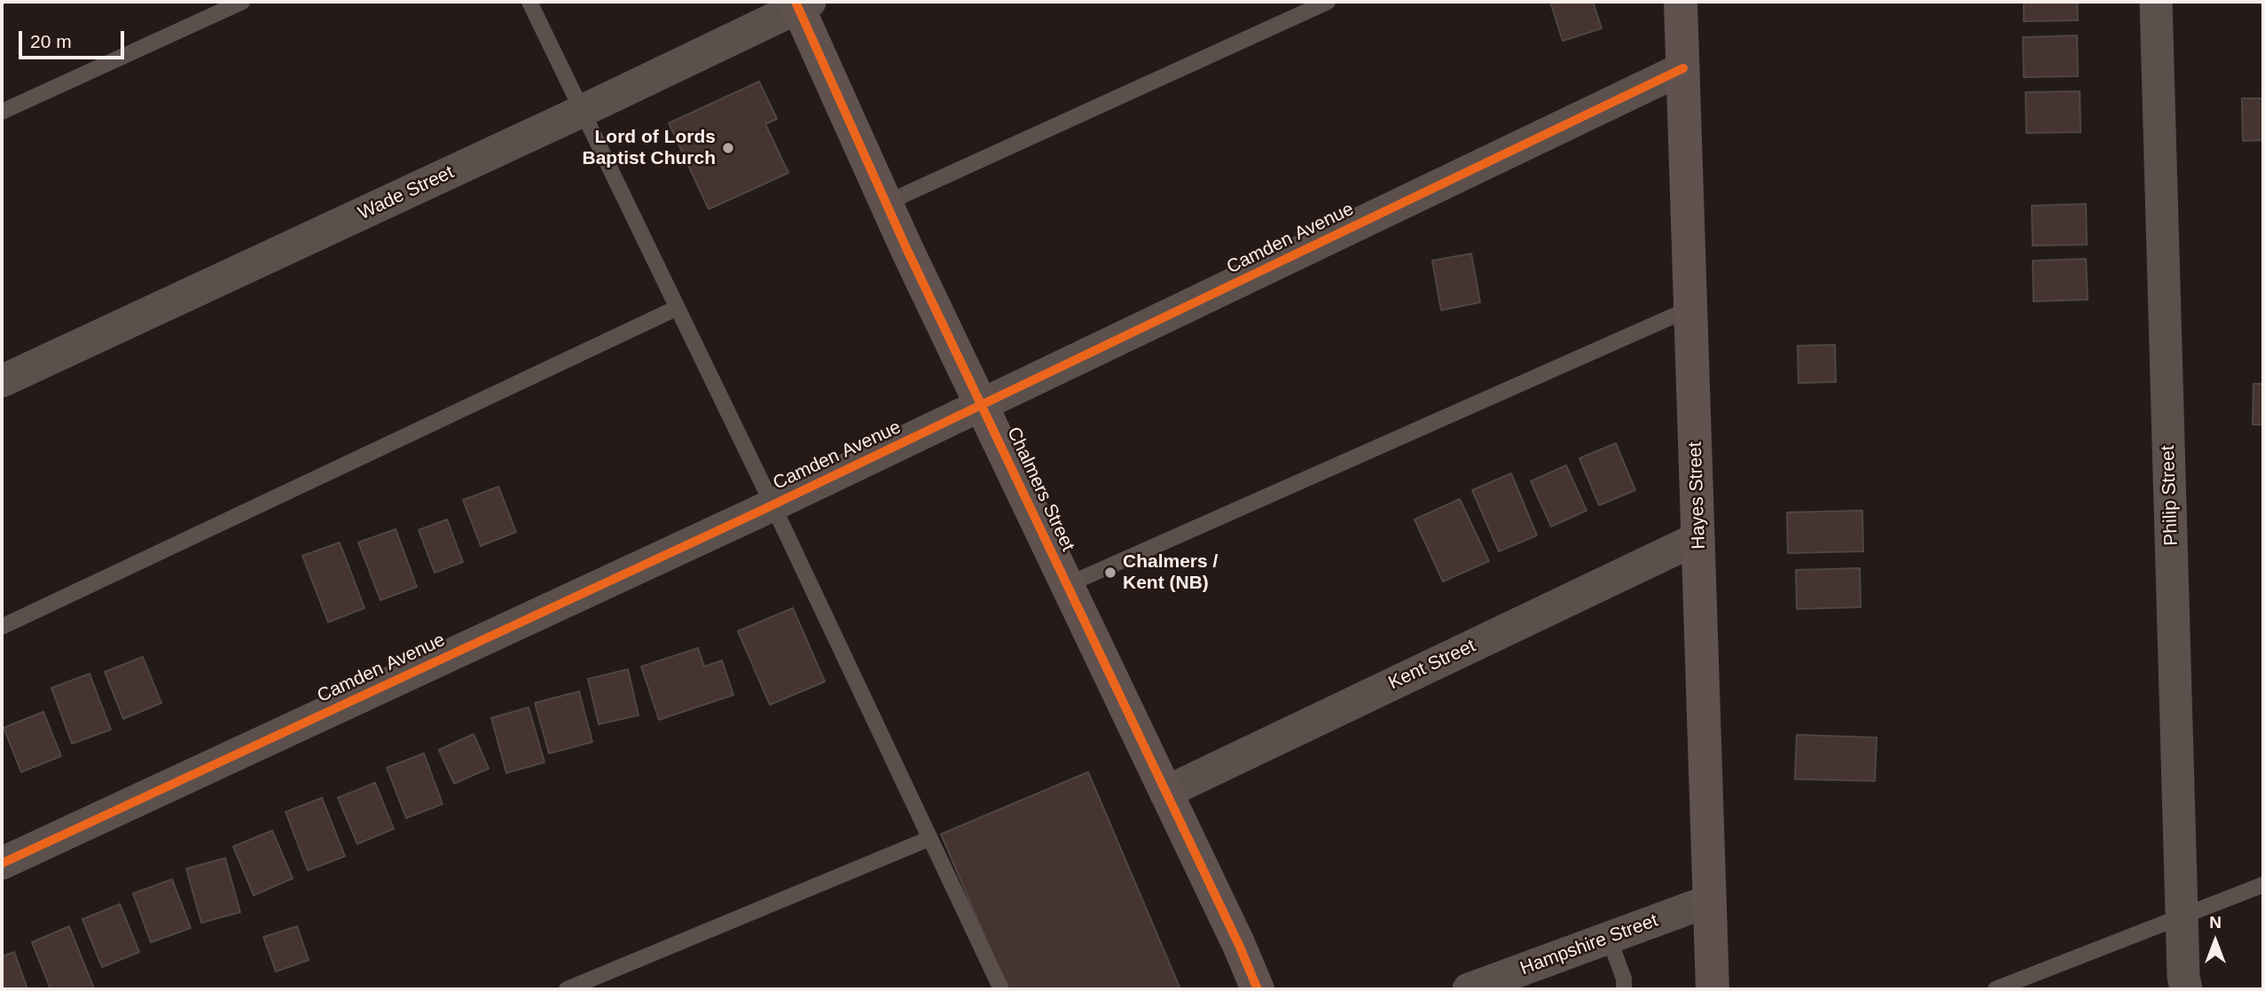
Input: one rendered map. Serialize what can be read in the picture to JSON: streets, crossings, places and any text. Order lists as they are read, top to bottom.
{
  "streets": {
    "street": [
      "Wade Street",
      "Camden Avenue",
      "Chalmers Street",
      "Hayes Street",
      "Philip Street",
      "Kent Street",
      "Hampshire Street"
    ]
  },
  "crossings": [
    ["Wade Street", "Chalmers Street"],
    ["Camden Avenue", "Chalmers Street"],
    ["Camden Avenue", "Hayes Street"],
    ["Chalmers Street", "Kent Street"],
    ["Hayes Street", "Kent Street"],
    ["Hayes Street", "Hampshire Street"]
  ],
  "places": ["Lord of Lords Baptist Church", "Chalmers / Kent (NB)"],
  "scale_bar": "20 m",
  "north": "top"
}
